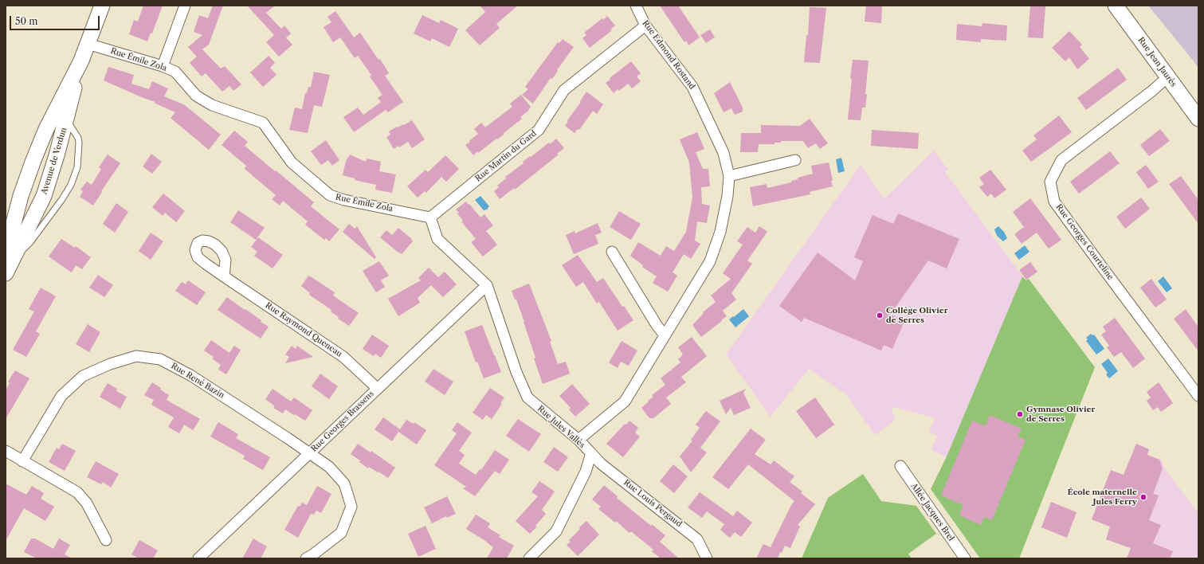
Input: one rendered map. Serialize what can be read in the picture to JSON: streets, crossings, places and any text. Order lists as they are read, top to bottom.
{
  "streets": {
    "main road": ["Rue Jean Jaurès", "Avenue de Verdun"],
    "street": [
      "Rue Edmond Rostand",
      "Rue Émile Zola",
      "Rue Martin du Gard",
      "Rue Georges Courteline",
      "Rue Raymond Queneau",
      "Rue René Bazin",
      "Rue Georges Brassens",
      "Rue Jules Vallès",
      "Rue Louis Pergaud",
      "Allée Jacques Brel"
    ]
  },
  "crossings": [
    ["Rue Edmond Rostand", "Rue Martin du Gard"],
    ["Rue Edmond Rostand", "Rue Jules Vallès"],
    ["Rue Émile Zola", "Rue Martin du Gard"],
    ["Rue Émile Zola", "Avenue de Verdun"],
    ["Rue Jean Jaurès", "Rue Georges Courteline"],
    ["Rue Raymond Queneau", "Rue Georges Brassens"],
    ["Rue René Bazin", "Rue Georges Brassens"],
    ["Rue Georges Brassens", "Rue Jules Vallès"],
    ["Rue Jules Vallès", "Rue Louis Pergaud"]
  ],
  "places": ["Collège Olivier de Serres", "Gymnase Olivier de Serres", "École maternelle Jules Ferry"],
  "scale_bar": "50 m"
}
